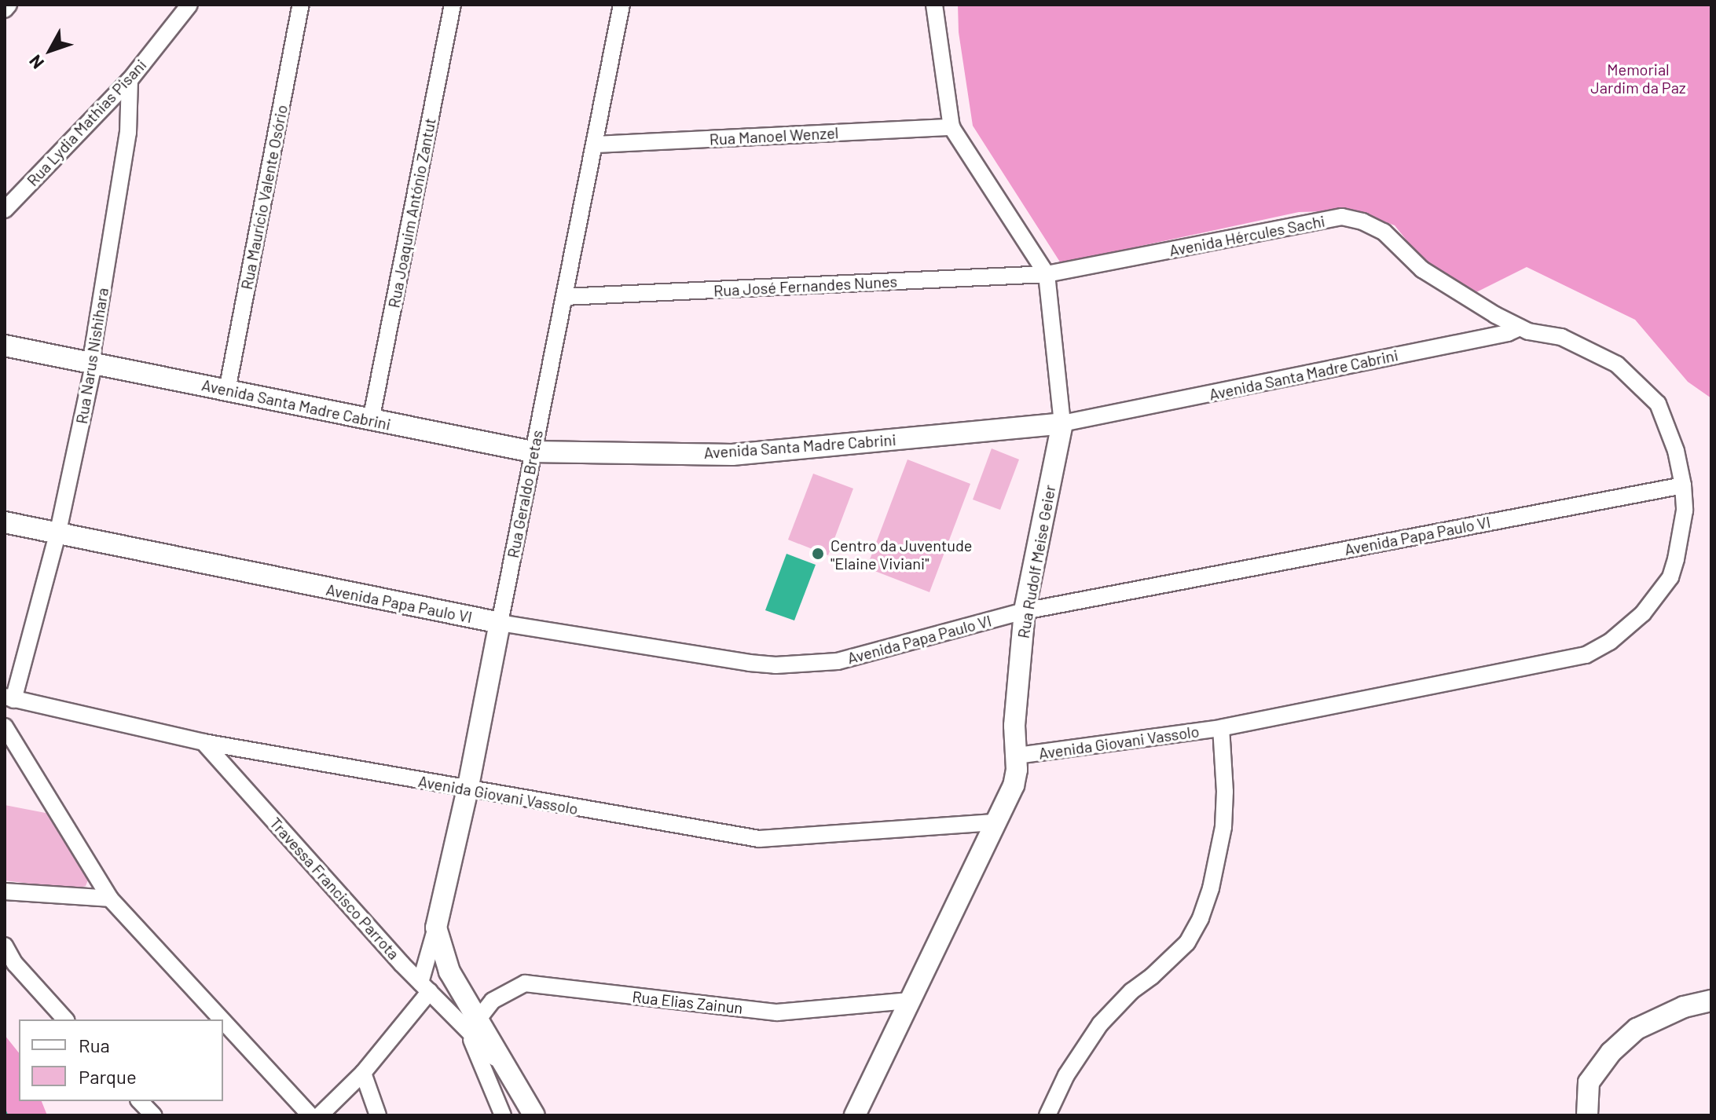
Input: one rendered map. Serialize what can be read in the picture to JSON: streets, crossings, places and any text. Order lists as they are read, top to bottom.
{
  "streets": {
    "main road": [
      "Avenida Santa Madre Cabrini",
      "Rua Geraldo Bretas",
      "Avenida Papa Paulo VI",
      "Rua Rudolf Meise Geier"
    ],
    "street": [
      "Rua Lydia Mathias Pisani",
      "Rua Manoel Wenzel",
      "Rua Maurício Valente Osório",
      "Rua Joaquim António Zantut",
      "Avenida Hércules Sachi",
      "Rua José Fernandes Nunes",
      "Rua Narus Nishihara",
      "Avenida Giovani Vassolo",
      "Travessa Francisco Parrota",
      "Rua Elias Zainun"
    ]
  },
  "crossings": [
    ["Rua Lydia Mathias Pisani", "Rua Narus Nishihara"],
    ["Rua Manoel Wenzel", "Rua Geraldo Bretas"],
    ["Rua Maurício Valente Osório", "Avenida Santa Madre Cabrini"],
    ["Rua Joaquim António Zantut", "Avenida Santa Madre Cabrini"],
    ["Avenida Hércules Sachi", "Rua José Fernandes Nunes"],
    ["Avenida Hércules Sachi", "Avenida Santa Madre Cabrini"],
    ["Avenida Hércules Sachi", "Avenida Papa Paulo VI"],
    ["Avenida Hércules Sachi", "Rua Rudolf Meise Geier"],
    ["Avenida Hércules Sachi", "Avenida Giovani Vassolo"],
    ["Rua José Fernandes Nunes", "Rua Geraldo Bretas"],
    ["Rua José Fernandes Nunes", "Rua Rudolf Meise Geier"],
    ["Rua Narus Nishihara", "Avenida Santa Madre Cabrini"],
    ["Rua Narus Nishihara", "Avenida Papa Paulo VI"],
    ["Rua Narus Nishihara", "Avenida Giovani Vassolo"],
    ["Avenida Santa Madre Cabrini", "Rua Geraldo Bretas"],
    ["Avenida Santa Madre Cabrini", "Rua Rudolf Meise Geier"],
    ["Rua Geraldo Bretas", "Avenida Papa Paulo VI"],
    ["Rua Geraldo Bretas", "Avenida Giovani Vassolo"],
    ["Rua Geraldo Bretas", "Travessa Francisco Parrota"],
    ["Avenida Papa Paulo VI", "Rua Rudolf Meise Geier"],
    ["Rua Rudolf Meise Geier", "Avenida Giovani Vassolo"],
    ["Rua Rudolf Meise Geier", "Rua Elias Zainun"],
    ["Avenida Giovani Vassolo", "Travessa Francisco Parrota"],
    ["Travessa Francisco Parrota", "Rua Elias Zainun"]
  ],
  "parks": ["Memorial Jardim da Paz"],
  "places": ["Centro da Juventude \"Elaine Viviani\""],
  "legend": ["Rua", "Parque"],
  "north": "bottom left"
}
